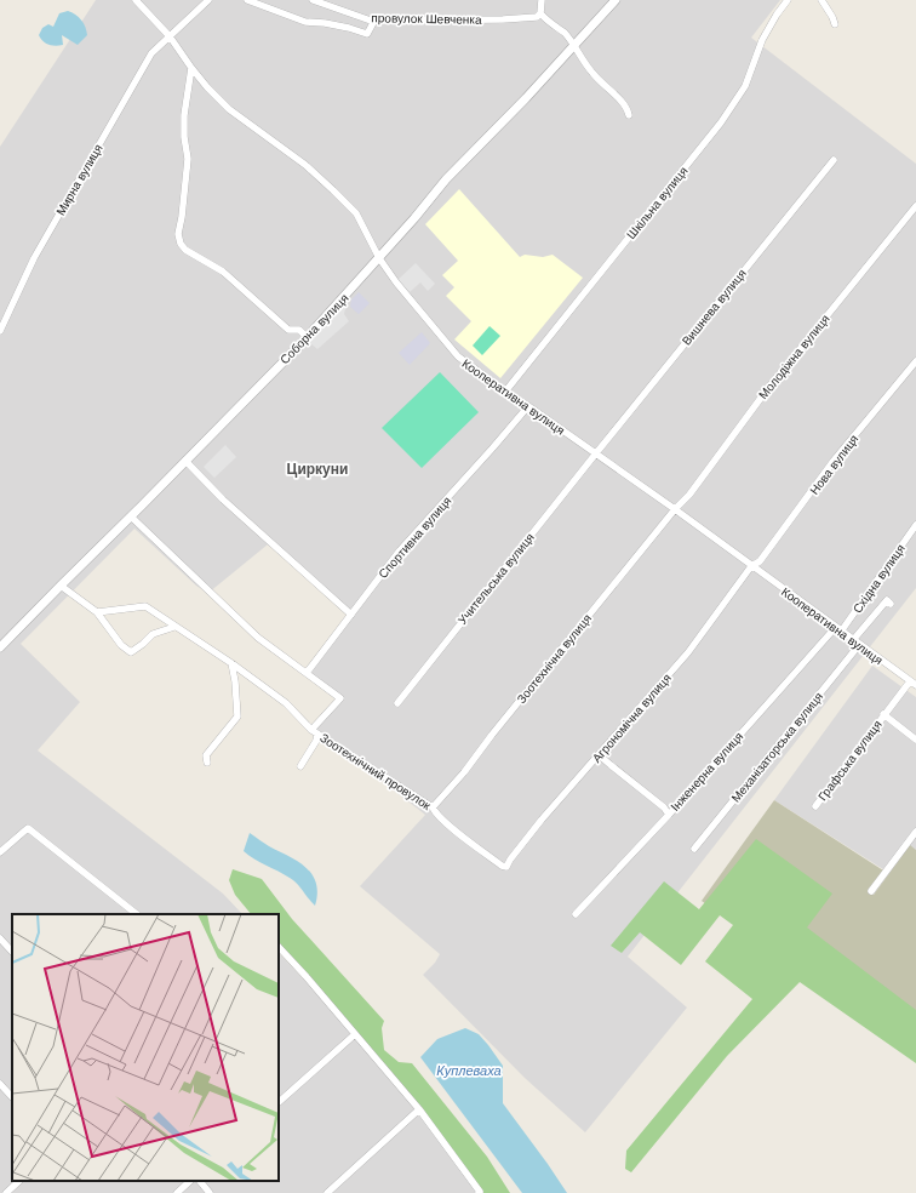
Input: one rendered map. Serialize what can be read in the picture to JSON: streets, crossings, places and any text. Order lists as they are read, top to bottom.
{
  "streets": {
    "street": [
      "провулок Шевченка",
      "Мирна вулиця",
      "Шкільна вулиця",
      "Вишнева вулиця",
      "Соборна вулиця",
      "Молодіжна вулиця",
      "Кооперативна вулиця",
      "Нова вулиця",
      "Спортивна вулиця",
      "Учительська вулиця",
      "Східна вулиця",
      "Зоотехнічна вулиця",
      "Агрономічна вулиця",
      "Механізаторська вулиця",
      "Графська вулиця",
      "Зоотехнічний провулок",
      "Інженерна вулиця"
    ]
  },
  "crossings": [
    ["Мирна вулиця", "Кооперативна вулиця"],
    ["Шкільна вулиця", "Кооперативна вулиця"],
    ["Вишнева вулиця", "Кооперативна вулиця"],
    ["Вишнева вулиця", "Учительська вулиця"],
    ["Соборна вулиця", "Кооперативна вулиця"],
    ["Соборна вулиця", "Зоотехнічний провулок"],
    ["Молодіжна вулиця", "Кооперативна вулиця"],
    ["Молодіжна вулиця", "Зоотехнічна вулиця"],
    ["Кооперативна вулиця", "Нова вулиця"],
    ["Кооперативна вулиця", "Спортивна вулиця"],
    ["Кооперативна вулиця", "Учительська вулиця"],
    ["Кооперативна вулиця", "Східна вулиця"],
    ["Кооперативна вулиця", "Зоотехнічна вулиця"],
    ["Кооперативна вулиця", "Агрономічна вулиця"],
    ["Кооперативна вулиця", "Механізаторська вулиця"],
    ["Кооперативна вулиця", "Графська вулиця"],
    ["Кооперативна вулиця", "Інженерна вулиця"],
    ["Нова вулиця", "Агрономічна вулиця"],
    ["Спортивна вулиця", "Зоотехнічний провулок"],
    ["Східна вулиця", "Інженерна вулиця"],
    ["Зоотехнічна вулиця", "Зоотехнічний провулок"],
    ["Агрономічна вулиця", "Зоотехнічний провулок"]
  ],
  "districts": ["Циркуни"],
  "water": ["Куплеваха"]
}
